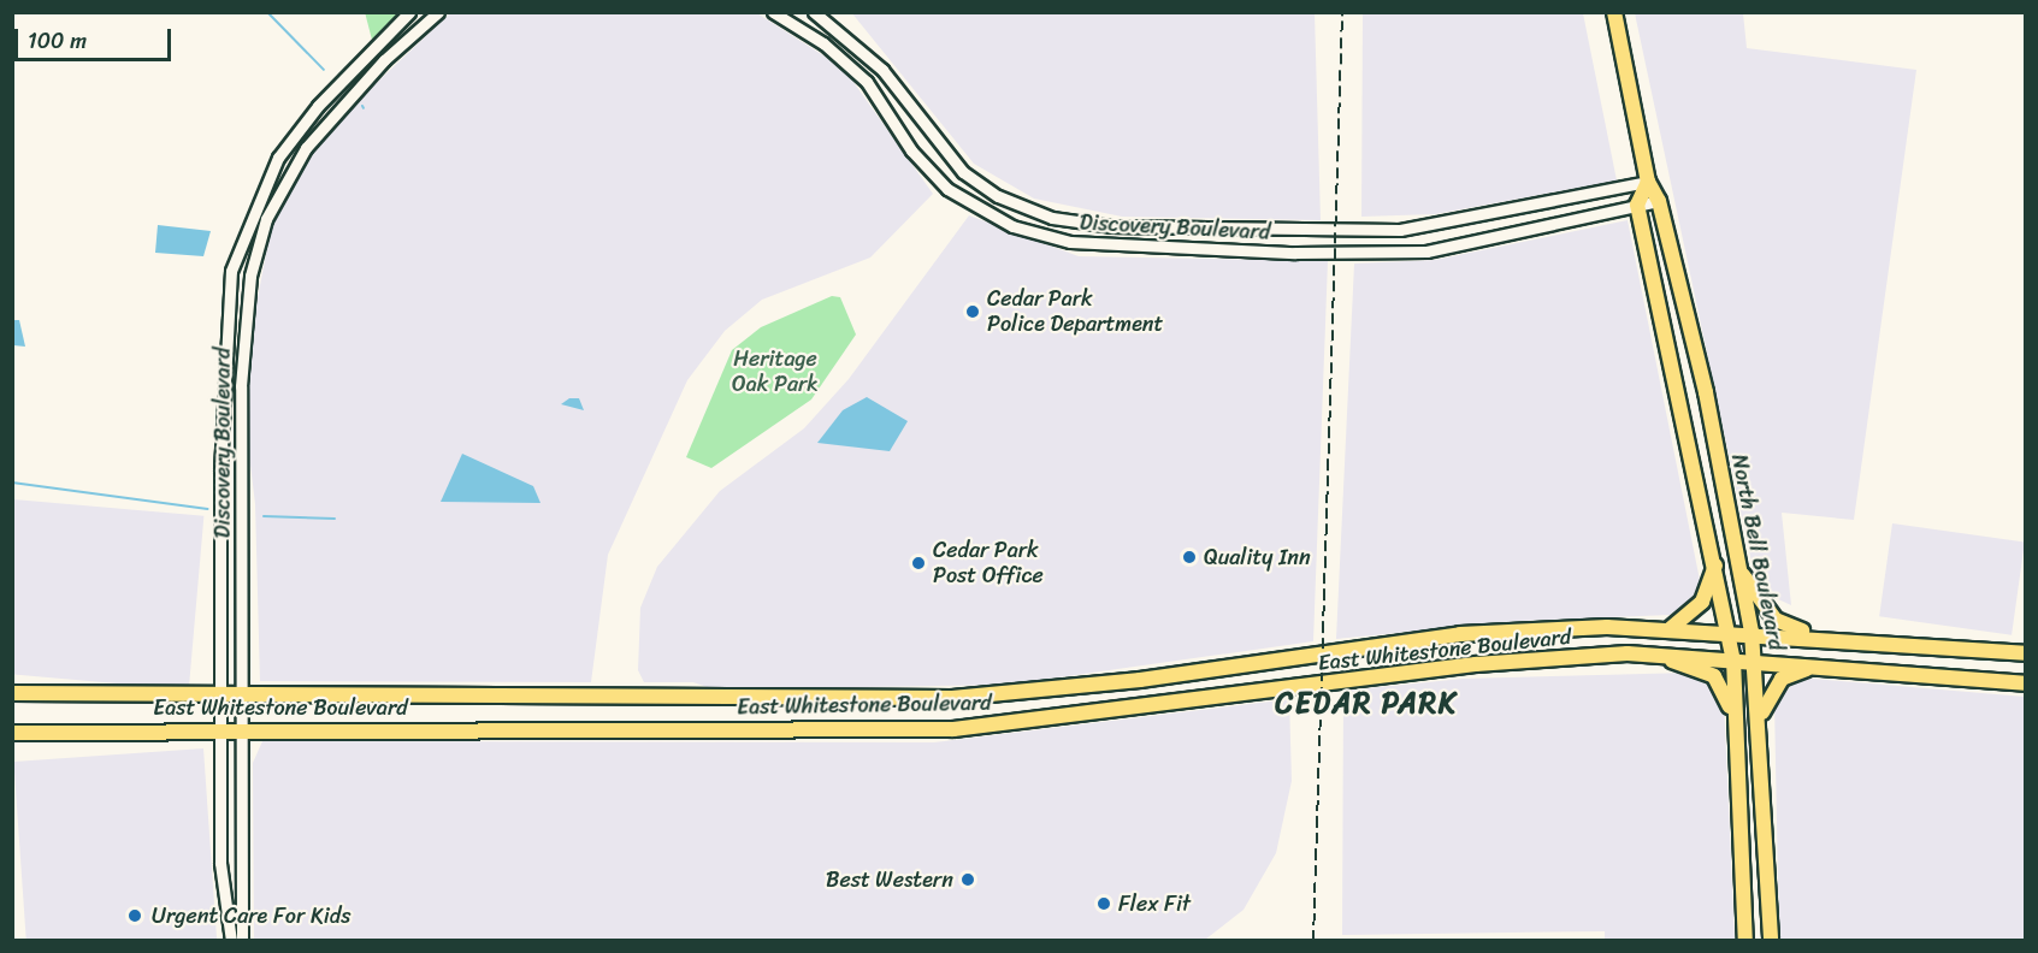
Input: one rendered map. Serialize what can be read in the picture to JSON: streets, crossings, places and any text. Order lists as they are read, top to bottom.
{
  "streets": {
    "main road": ["North Bell Boulevard", "East Whitestone Boulevard"],
    "street": ["Discovery Boulevard"]
  },
  "crossings": [
    ["Discovery Boulevard", "North Bell Boulevard"],
    ["Discovery Boulevard", "East Whitestone Boulevard"],
    ["North Bell Boulevard", "East Whitestone Boulevard"]
  ],
  "districts": ["CEDAR PARK"],
  "parks": ["Heritage Oak Park"],
  "places": [
    "Cedar Park Police Department",
    "Quality Inn",
    "Cedar Park Post Office",
    "Best Western",
    "Flex Fit",
    "Urgent Care For Kids"
  ],
  "scale_bar": "100 m"
}
